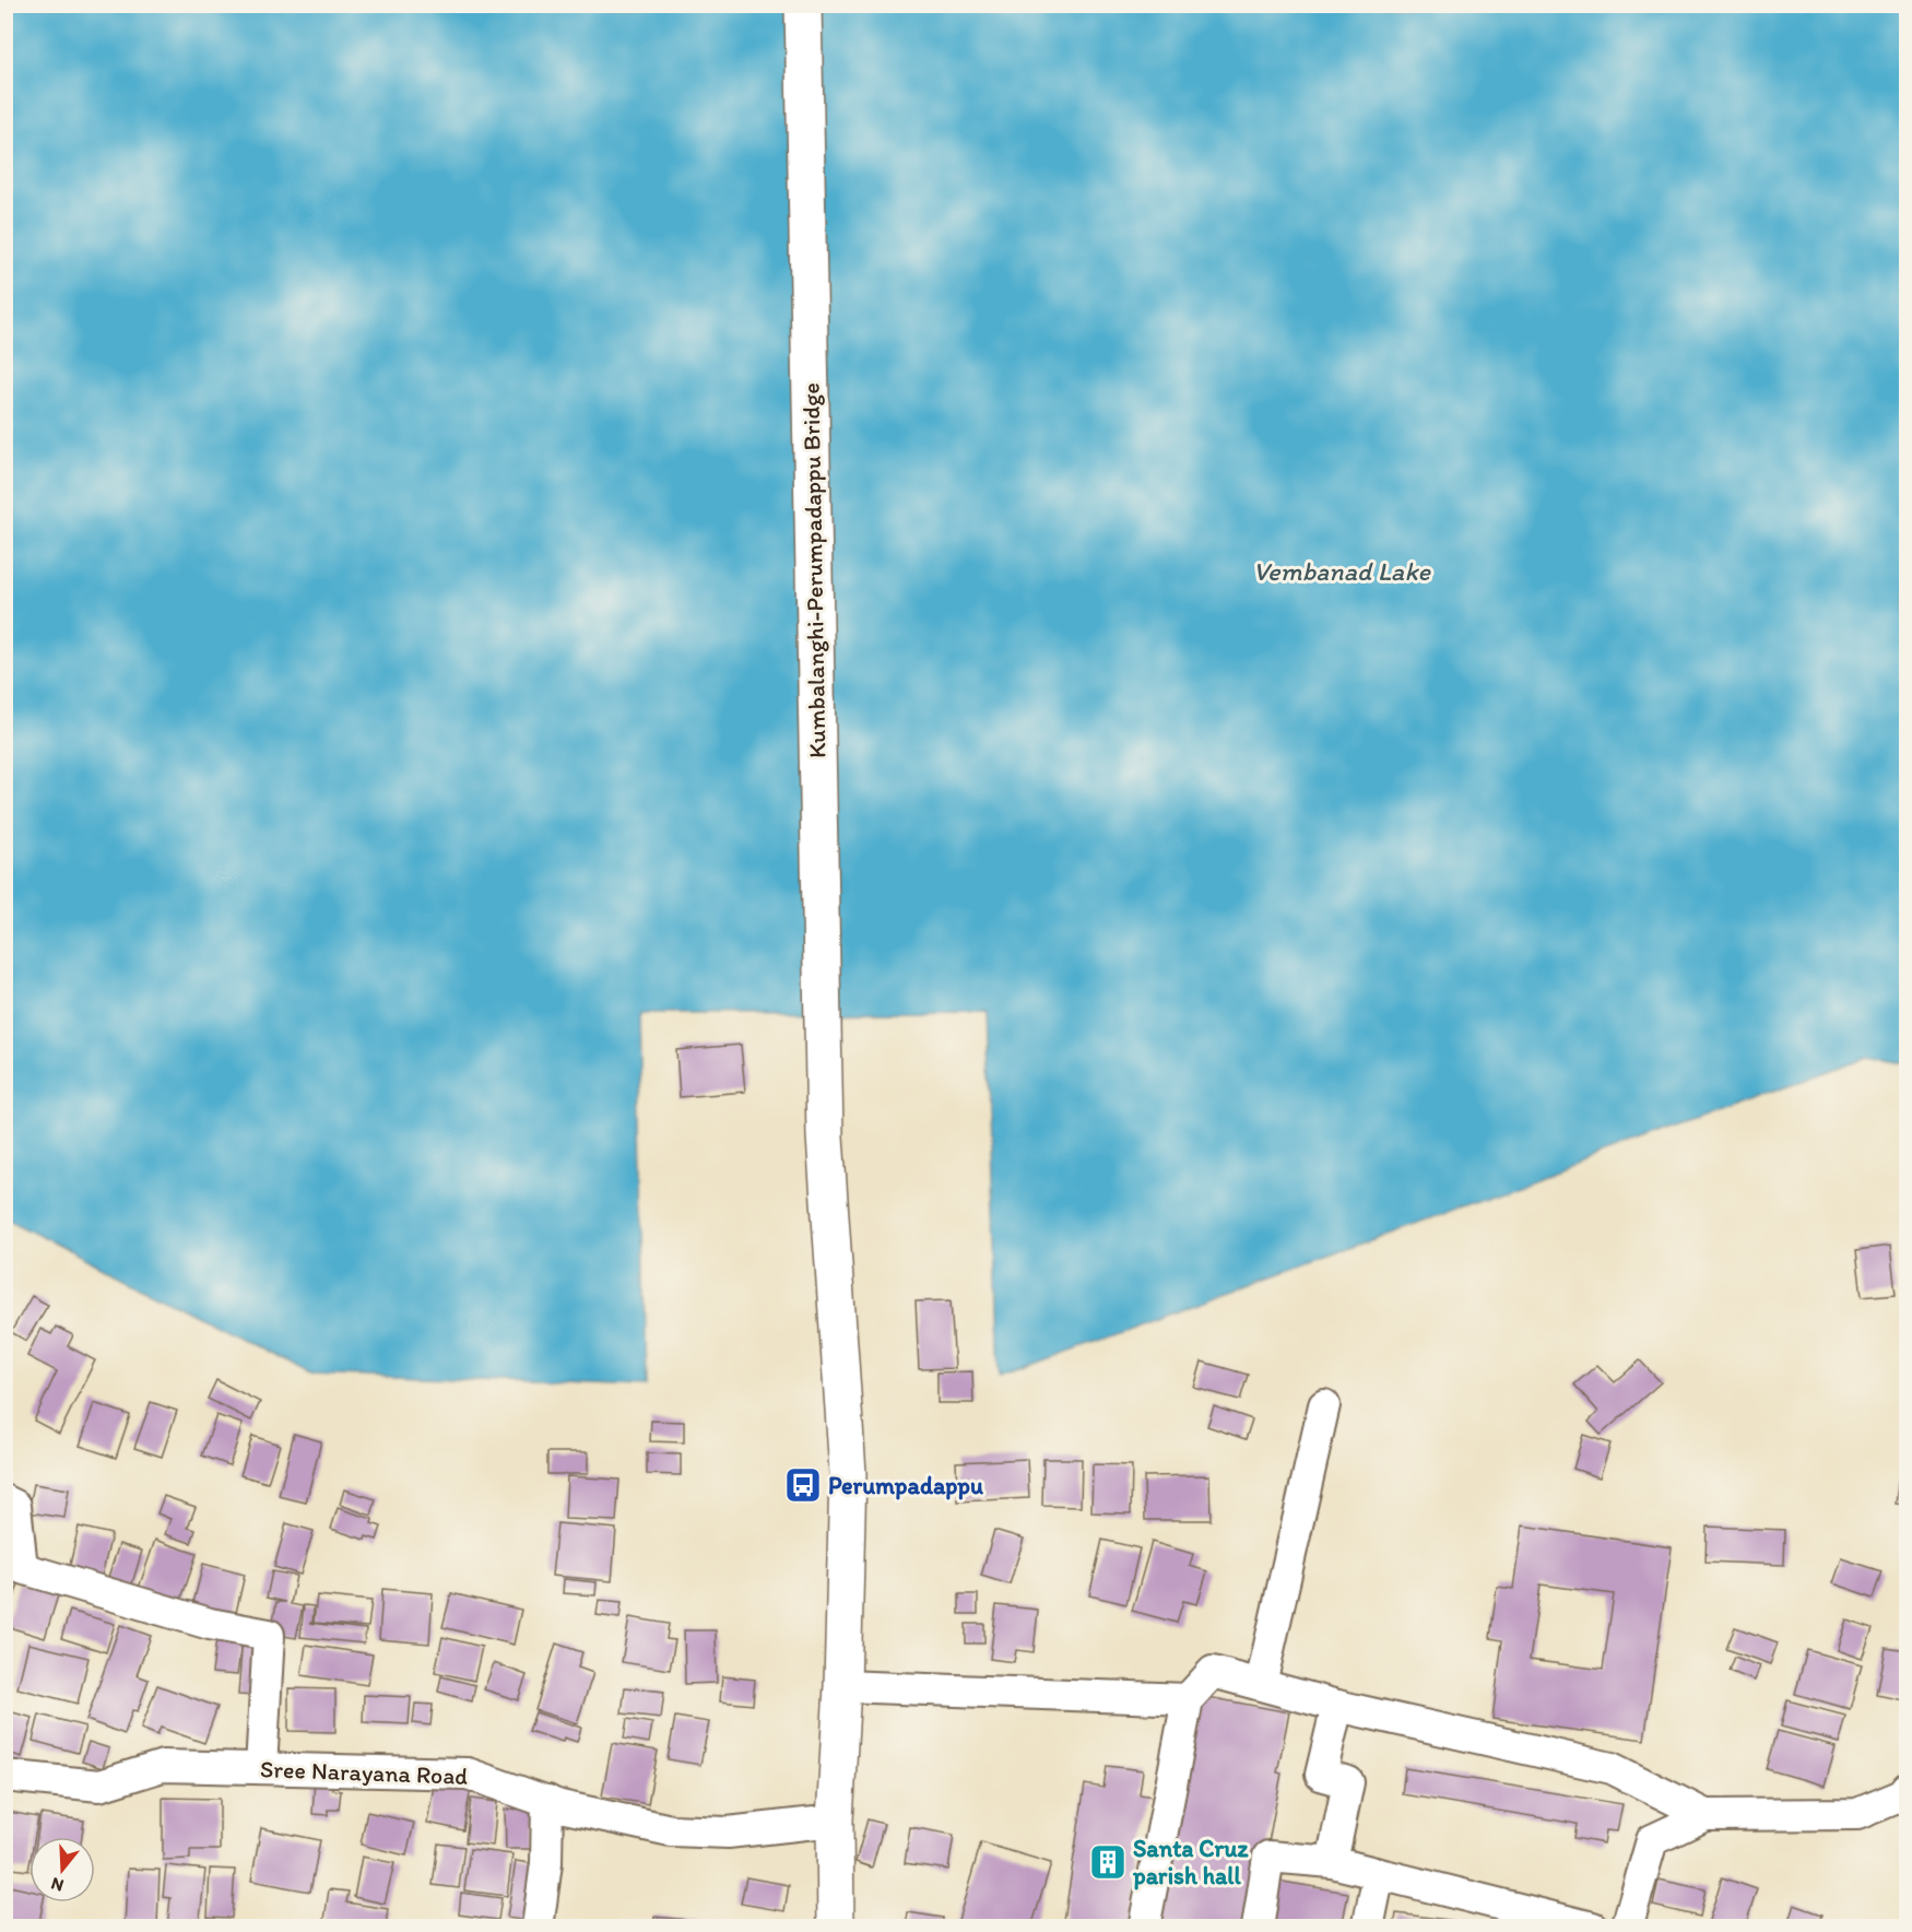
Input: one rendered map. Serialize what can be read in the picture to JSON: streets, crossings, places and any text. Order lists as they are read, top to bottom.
{
  "streets": {
    "main road": ["Kumbalanghi-Perumpadappu Bridge"],
    "street": ["Sree Narayana Road"]
  },
  "crossings": [
    ["Kumbalanghi-Perumpadappu Bridge", "Sree Narayana Road"]
  ],
  "water": ["Vembanad Lake"],
  "places": {
    "bus stop": ["Perumpadappu"],
    "building": ["Santa Cruz parish hall"]
  },
  "north": "bottom"
}
